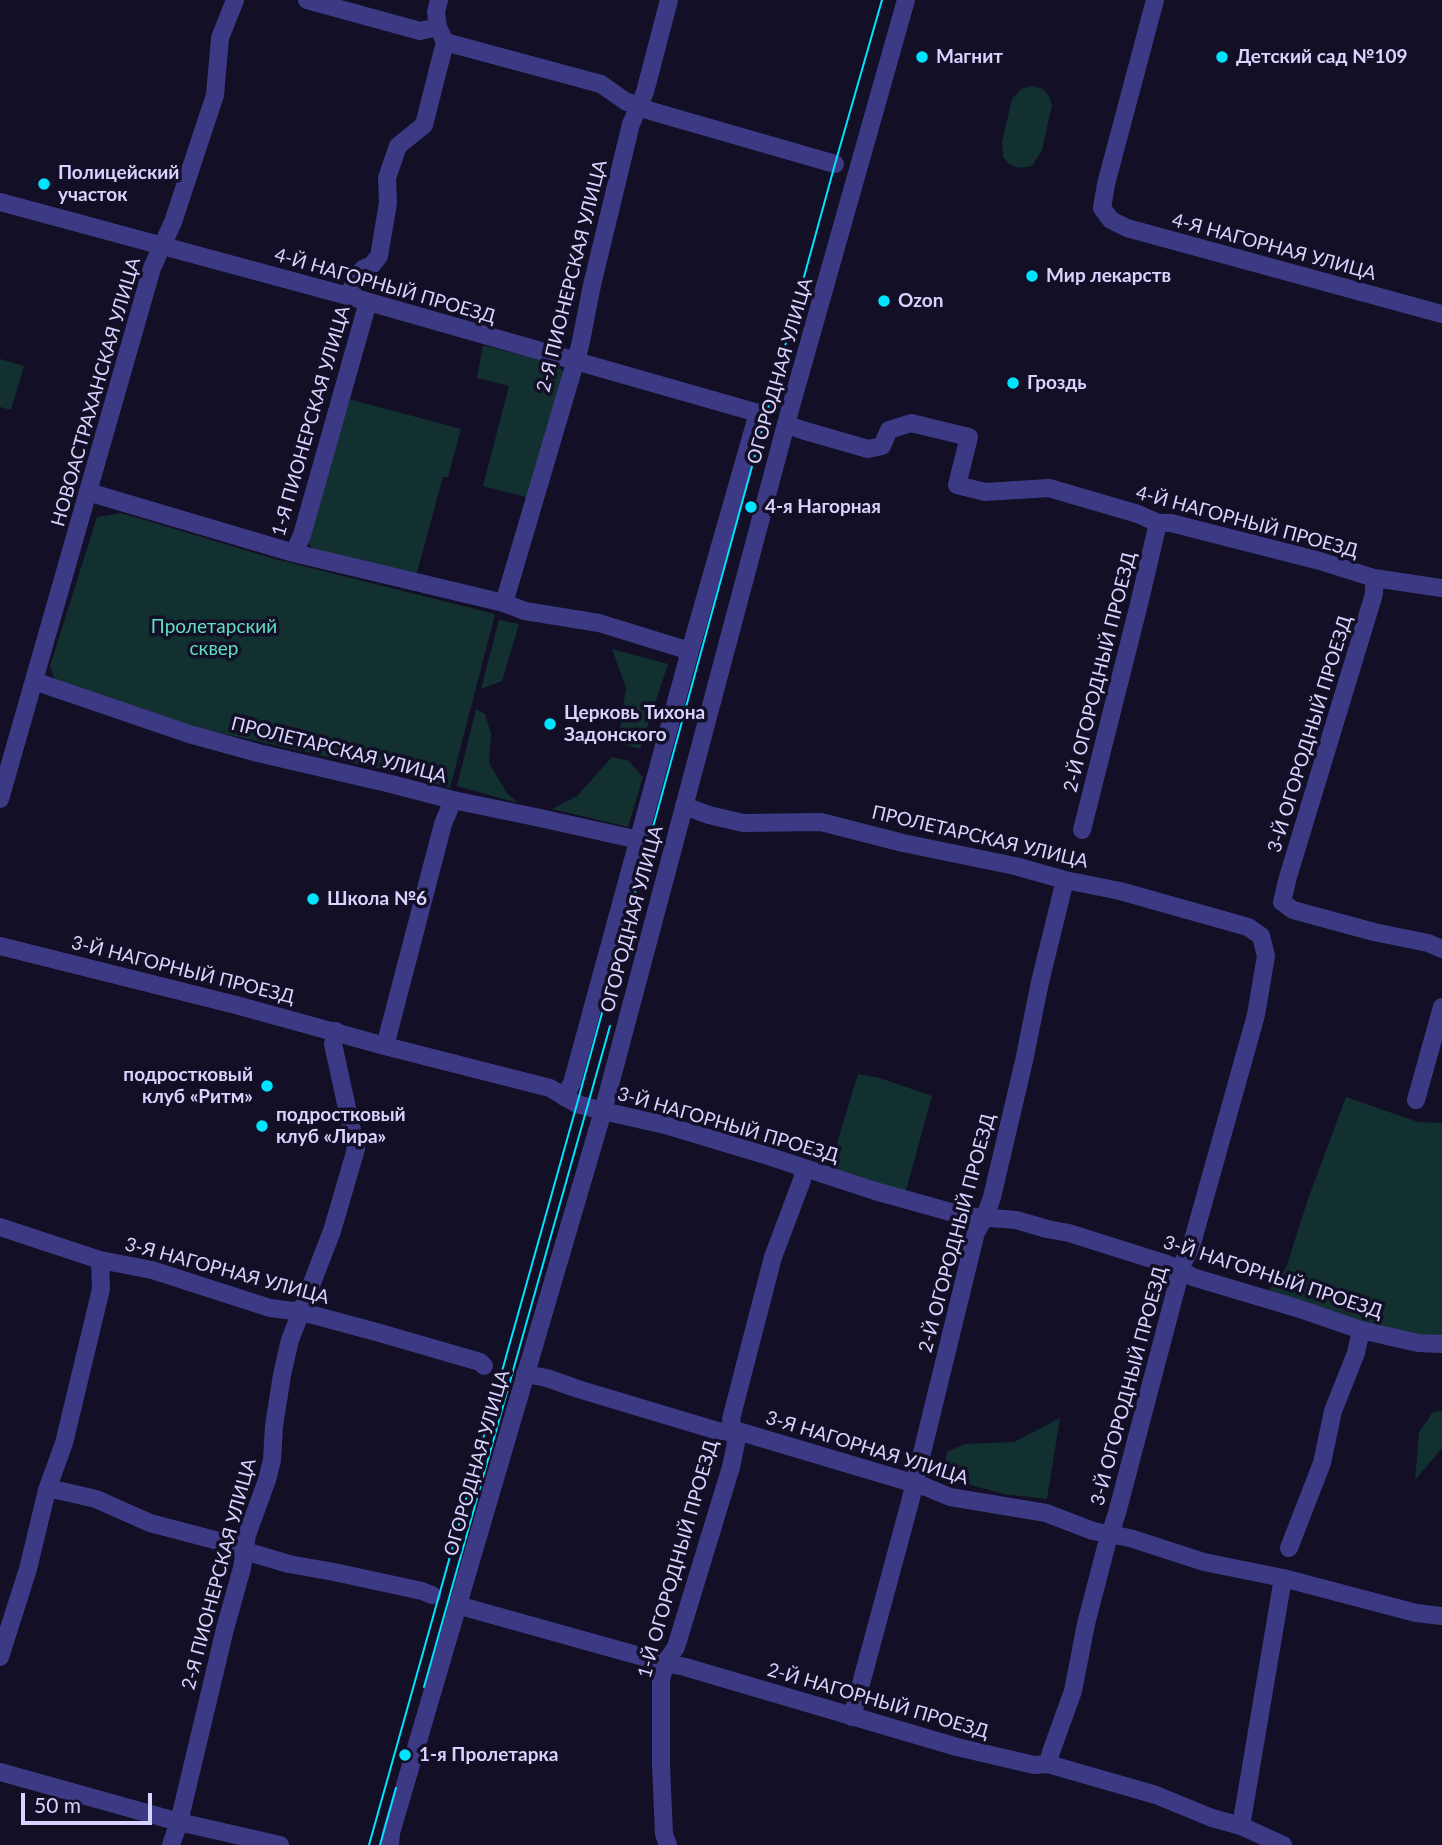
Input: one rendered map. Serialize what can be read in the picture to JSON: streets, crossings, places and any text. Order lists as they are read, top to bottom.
{
  "streets": {
    "street": [
      "4-Я НАГОРНАЯ УЛИЦА",
      "2-Я ПИОНЕРСКАЯ УЛИЦА",
      "4-Й НАГОРНЫЙ ПРОЕЗД",
      "ОГОРОДНАЯ УЛИЦА",
      "НОВОАСТРАХАНСКАЯ УЛИЦА",
      "1-Я ПИОНЕРСКАЯ УЛИЦА",
      "2-Й ОГОРОДНЫЙ ПРОЕЗД",
      "3-Й ОГОРОДНЫЙ ПРОЕЗД",
      "ПРОЛЕТАРСКАЯ УЛИЦА",
      "3-Й НАГОРНЫЙ ПРОЕЗД",
      "3-Я НАГОРНАЯ УЛИЦА",
      "1-Й ОГОРОДНЫЙ ПРОЕЗД",
      "2-Й НАГОРНЫЙ ПРОЕЗД"
    ]
  },
  "crossings": [
    ["2-Я ПИОНЕРСКАЯ УЛИЦА", "4-Й НАГОРНЫЙ ПРОЕЗД"],
    ["2-Я ПИОНЕРСКАЯ УЛИЦА", "3-Й НАГОРНЫЙ ПРОЕЗД"],
    ["2-Я ПИОНЕРСКАЯ УЛИЦА", "3-Я НАГОРНАЯ УЛИЦА"],
    ["4-Й НАГОРНЫЙ ПРОЕЗД", "ОГОРОДНАЯ УЛИЦА"],
    ["4-Й НАГОРНЫЙ ПРОЕЗД", "НОВОАСТРАХАНСКАЯ УЛИЦА"],
    ["4-Й НАГОРНЫЙ ПРОЕЗД", "1-Я ПИОНЕРСКАЯ УЛИЦА"],
    ["4-Й НАГОРНЫЙ ПРОЕЗД", "2-Й ОГОРОДНЫЙ ПРОЕЗД"],
    ["4-Й НАГОРНЫЙ ПРОЕЗД", "3-Й ОГОРОДНЫЙ ПРОЕЗД"],
    ["ОГОРОДНАЯ УЛИЦА", "ПРОЛЕТАРСКАЯ УЛИЦА"],
    ["ОГОРОДНАЯ УЛИЦА", "3-Й НАГОРНЫЙ ПРОЕЗД"],
    ["ОГОРОДНАЯ УЛИЦА", "3-Я НАГОРНАЯ УЛИЦА"],
    ["ОГОРОДНАЯ УЛИЦА", "2-Й НАГОРНЫЙ ПРОЕЗД"],
    ["НОВОАСТРАХАНСКАЯ УЛИЦА", "ПРОЛЕТАРСКАЯ УЛИЦА"],
    ["2-Й ОГОРОДНЫЙ ПРОЕЗД", "ПРОЛЕТАРСКАЯ УЛИЦА"],
    ["2-Й ОГОРОДНЫЙ ПРОЕЗД", "3-Й НАГОРНЫЙ ПРОЕЗД"],
    ["2-Й ОГОРОДНЫЙ ПРОЕЗД", "3-Я НАГОРНАЯ УЛИЦА"],
    ["2-Й ОГОРОДНЫЙ ПРОЕЗД", "2-Й НАГОРНЫЙ ПРОЕЗД"],
    ["3-Й ОГОРОДНЫЙ ПРОЕЗД", "ПРОЛЕТАРСКАЯ УЛИЦА"],
    ["3-Й ОГОРОДНЫЙ ПРОЕЗД", "3-Й НАГОРНЫЙ ПРОЕЗД"],
    ["3-Й ОГОРОДНЫЙ ПРОЕЗД", "3-Я НАГОРНАЯ УЛИЦА"],
    ["3-Й ОГОРОДНЫЙ ПРОЕЗД", "2-Й НАГОРНЫЙ ПРОЕЗД"],
    ["3-Й НАГОРНЫЙ ПРОЕЗД", "1-Й ОГОРОДНЫЙ ПРОЕЗД"],
    ["3-Я НАГОРНАЯ УЛИЦА", "1-Й ОГОРОДНЫЙ ПРОЕЗД"],
    ["1-Й ОГОРОДНЫЙ ПРОЕЗД", "2-Й НАГОРНЫЙ ПРОЕЗД"]
  ],
  "parks": ["Пролетарский сквер"],
  "places": [
    "Магнит",
    "Детский сад №109",
    "Полицейский участок",
    "Мир лекарств",
    "Ozon",
    "Гроздь",
    "4-я Нагорная",
    "Церковь Тихона Задонского",
    "Школа №6",
    "подростковый клуб «Ритм»",
    "подростковый клуб «Лира»",
    "1-я Пролетарка"
  ],
  "scale_bar": "50 m"
}
